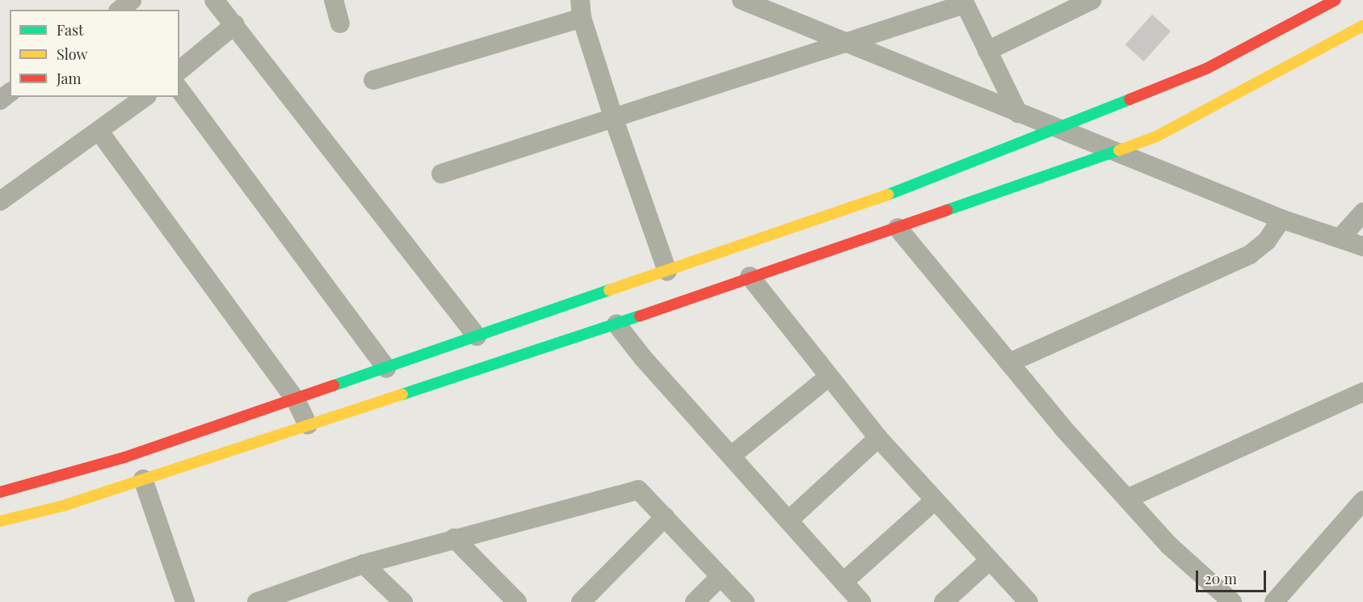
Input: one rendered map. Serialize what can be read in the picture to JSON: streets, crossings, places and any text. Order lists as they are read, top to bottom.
{
  "legend": ["Fast", "Slow", "Jam"],
  "scale_bar": "20 m"
}
